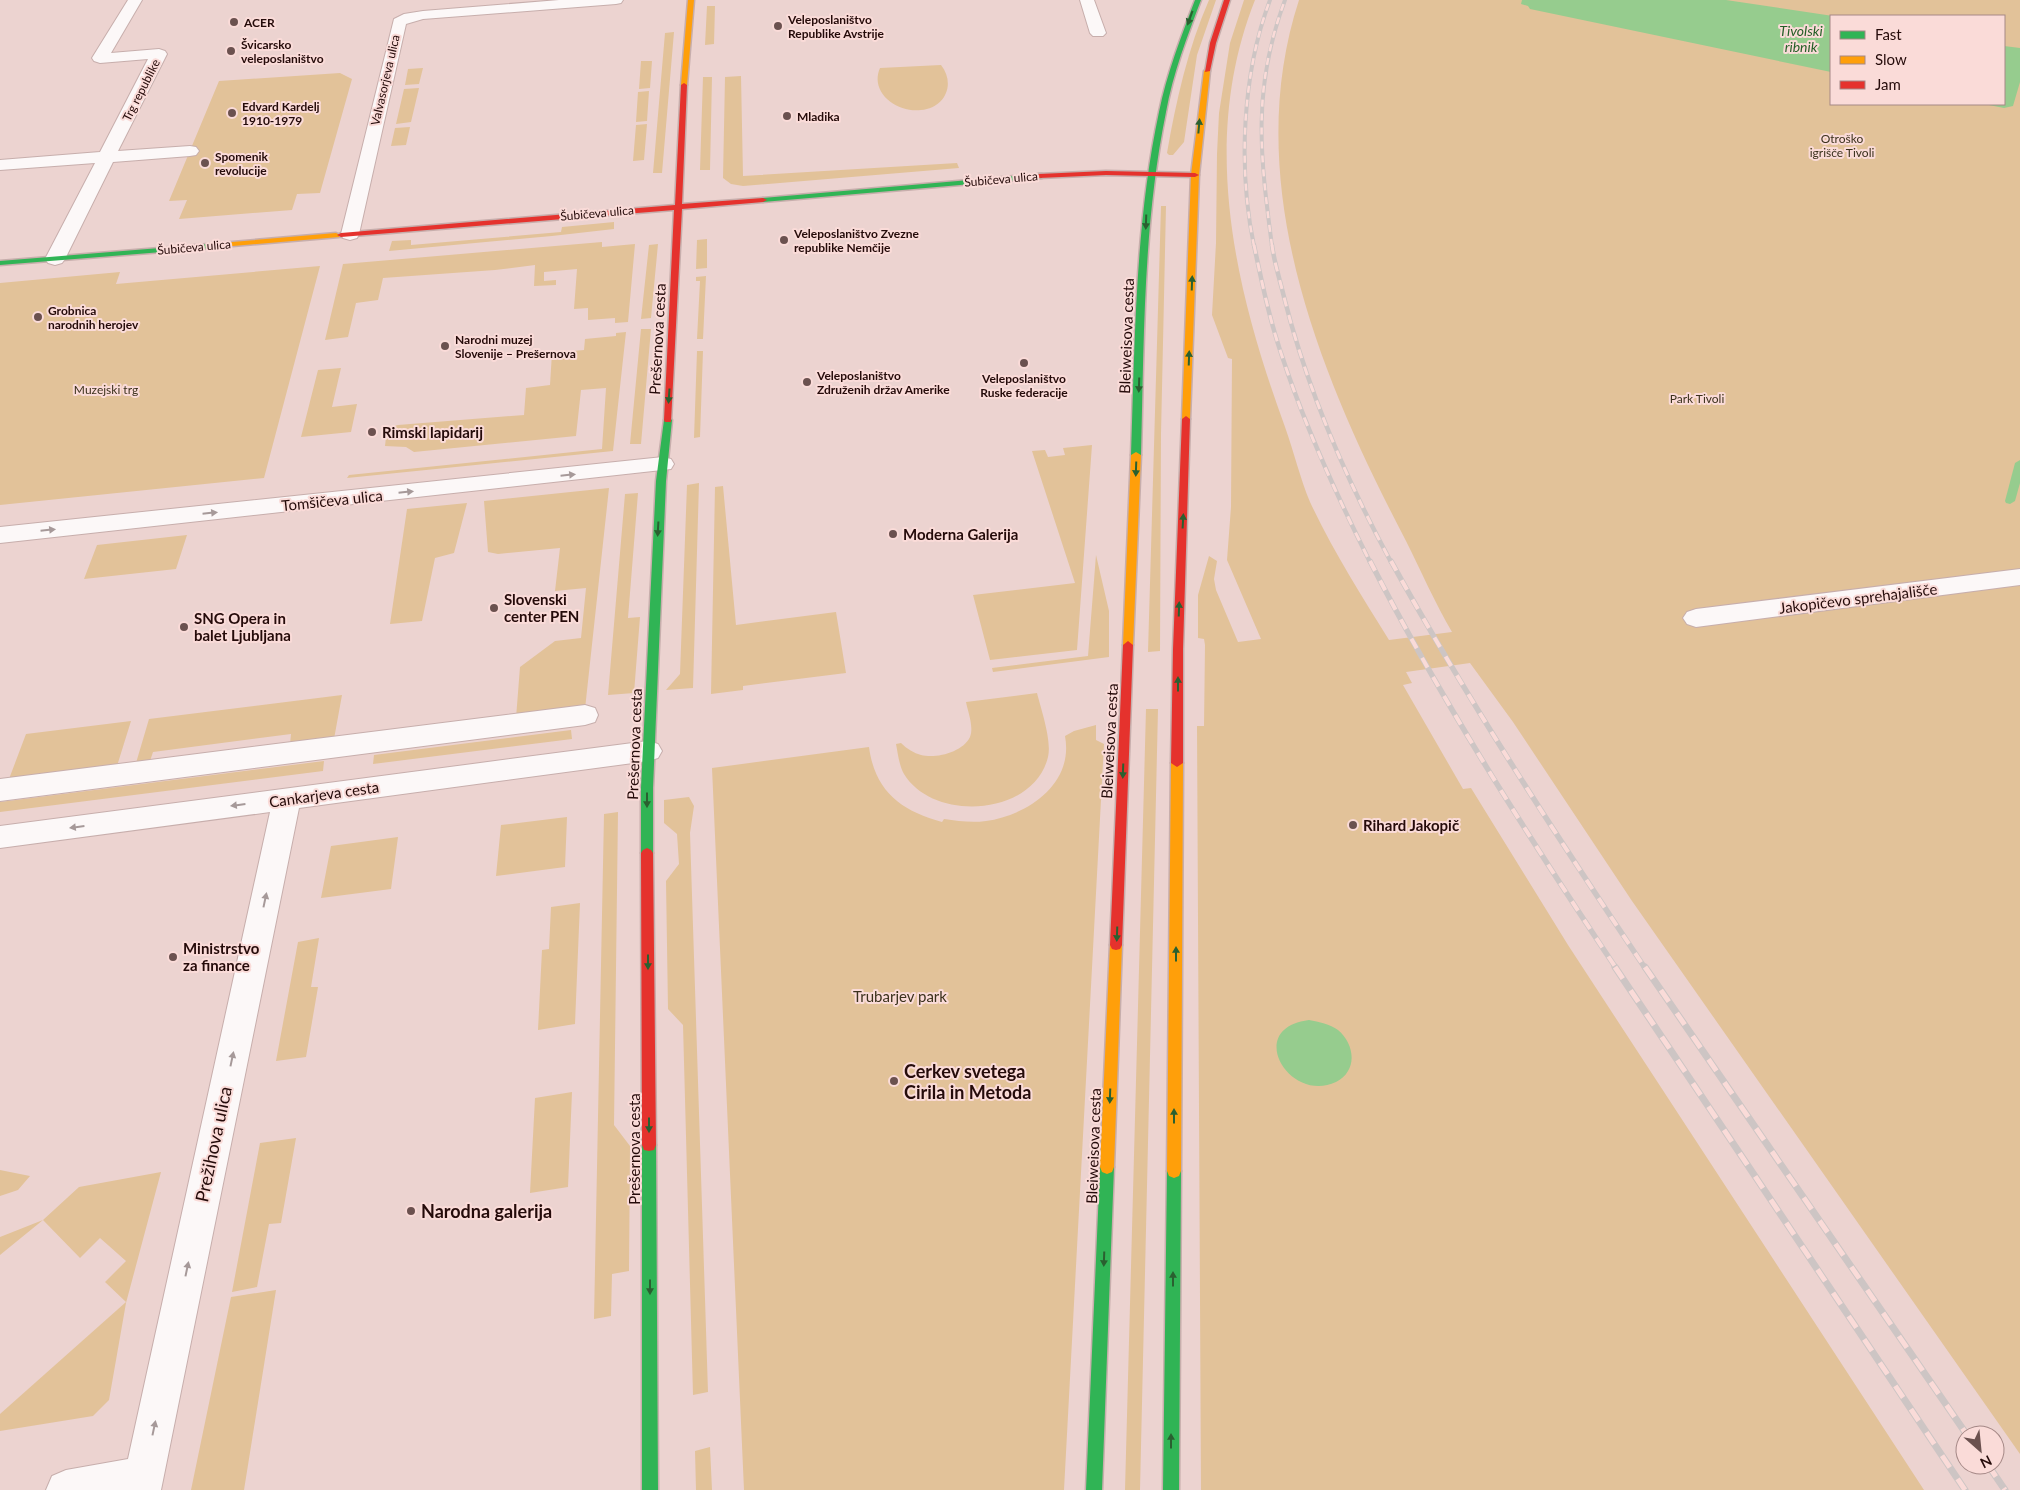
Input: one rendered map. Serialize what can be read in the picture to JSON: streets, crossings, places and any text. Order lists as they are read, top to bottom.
{
  "streets": {
    "main road": ["Šubičeva ulica", "Bleiweisova cesta", "Prešernova cesta"],
    "street": [
      "Valvasorjeva ulica",
      "Trg republike",
      "Tomšičeva ulica",
      "Jakopičevo sprehajališče",
      "Cankarjeva cesta",
      "Prežihova ulica"
    ]
  },
  "crossings": [
    ["Valvasorjeva ulica", "Šubičeva ulica"],
    ["Trg republike", "Šubičeva ulica"],
    ["Šubičeva ulica", "Bleiweisova cesta"],
    ["Šubičeva ulica", "Prešernova cesta"],
    ["Prešernova cesta", "Tomšičeva ulica"],
    ["Prešernova cesta", "Cankarjeva cesta"],
    ["Cankarjeva cesta", "Prežihova ulica"]
  ],
  "one_way": ["Prešernova cesta", "Prežihova ulica"],
  "water": ["Tivolski ribnik"],
  "parks": [
    "Otroško igrišče Tivoli",
    "Muzejski trg",
    "Park Tivoli",
    "Trubarjev park"
  ],
  "places": [
    "ACER",
    "Veleposlaništvo Republike Avstrije",
    "Švicarsko veleposlaništvo",
    "Edvard Kardelj 1910-1979",
    "Mladika",
    "Spomenik revolucije",
    "Veleposlaništvo Zvezne republike Nemčije",
    "Grobnica narodnih herojev",
    "Narodni muzej Slovenije – Prešernova",
    "Veleposlaništvo Ruske federacije",
    "Veleposlaništvo Združenih držav Amerike",
    "Rimski lapidarij",
    "Moderna Galerija",
    "Slovenski center PEN",
    "SNG Opera in balet Ljubljana",
    "Rihard Jakopič",
    "Ministrstvo za finance",
    "Cerkev svetega Cirila in Metoda",
    "Narodna galerija"
  ],
  "legend": ["Fast", "Slow", "Jam"],
  "north": "bottom right"
}
